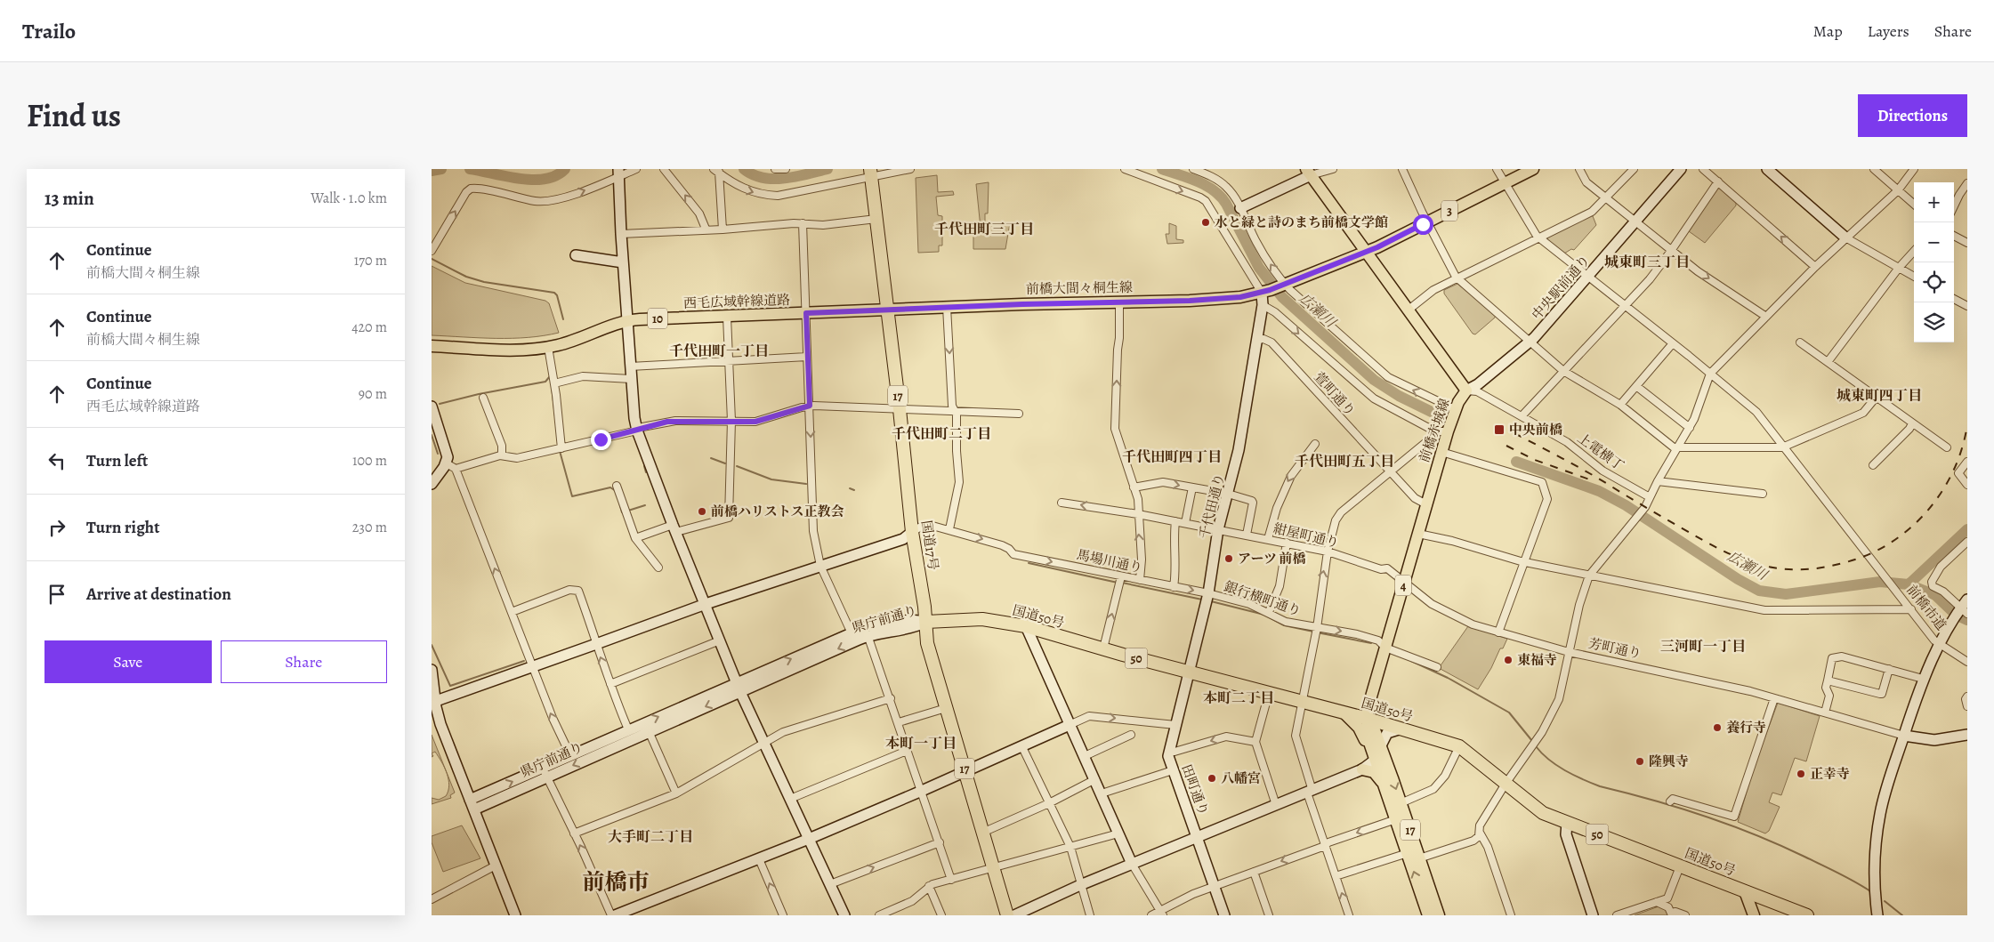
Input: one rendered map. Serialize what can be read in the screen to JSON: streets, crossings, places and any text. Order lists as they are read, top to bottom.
{
  "streets": {
    "highway": [
      "17",
      "国道17号",
      "国道50号",
      "50"
    ],
    "main road": [
      "3",
      "前橋大間々桐生線",
      "西毛広域幹線道路",
      "10",
      "前橋赤城線",
      "4"
    ],
    "street": [
      "中央駅前通り",
      "萱町通り",
      "上電横丁",
      "千代田通り",
      "紺屋町通り",
      "馬場川通り",
      "銀行横町通り",
      "前橋市道",
      "県庁前通り",
      "芳町通り",
      "田町通り"
    ]
  },
  "crossings": [
    ["3", "前橋大間々桐生線"],
    ["3", "前橋赤城線"],
    ["3", "千代田通り"],
    ["3", "前橋市道"],
    ["中央駅前通り", "前橋赤城線"],
    ["中央駅前通り", "上電横丁"],
    ["中央駅前通り", "前橋市道"],
    ["前橋大間々桐生線", "西毛広域幹線道路"],
    ["前橋大間々桐生線", "千代田通り"],
    ["前橋大間々桐生線", "国道17号"],
    ["西毛広域幹線道路", "国道17号"],
    ["萱町通り", "前橋赤城線"],
    ["萱町通り", "千代田通り"],
    ["17", "前橋赤城線"],
    ["17", "国道50号"],
    ["前橋赤城線", "上電横丁"],
    ["前橋赤城線", "銀行横町通り"],
    ["前橋赤城線", "国道50号"],
    ["前橋赤城線", "芳町通り"],
    ["千代田通り", "紺屋町通り"],
    ["千代田通り", "馬場川通り"],
    ["千代田通り", "銀行横町通り"],
    ["千代田通り", "国道50号"],
    ["千代田通り", "田町通り"],
    ["紺屋町通り", "芳町通り"],
    ["国道17号", "馬場川通り"],
    ["国道17号", "国道50号"],
    ["国道17号", "県庁前通り"],
    ["馬場川通り", "銀行横町通り"],
    ["前橋市道", "芳町通り"],
    ["国道50号", "県庁前通り"],
    ["国道50号", "田町通り"]
  ],
  "one_way": ["馬場川通り"],
  "districts": [
    "千代田町三丁目",
    "城東町三丁目",
    "千代田町一丁目",
    "城東町四丁目",
    "千代田町二丁目",
    "千代田町四丁目",
    "千代田町五丁目",
    "三河町一丁目",
    "本町二丁目",
    "本町一丁目",
    "大手町二丁目",
    "前橋市"
  ],
  "water": ["広瀬川"],
  "places": {
    "other": [
      "水と緑と詩のまち前橋文学館",
      "前橋ハリストス正教会",
      "アーツ 前橋",
      "東福寺",
      "養行寺",
      "隆興寺",
      "正幸寺",
      "八幡宮"
    ],
    "transit": ["中央前橋"]
  },
  "page": {
    "header": "Trailo",
    "nav": ["Map", "Layers", "Share"],
    "title": "Find us",
    "buttons": [
      "Directions",
      ["Save", "Share"]
    ],
    "heading": ["13 min", "Walk · 1.0 km"],
    "map_buttons": ["+", "−"],
    "list": [
      ["Continue", "前橋大間々桐生線", "170 m"],
      ["Continue", "前橋大間々桐生線", "420 m"],
      ["Continue", "西毛広域幹線道路", "90 m"],
      ["Turn left", "100 m"],
      ["Turn right", "230 m"],
      "Arrive at destination"
    ]
  }
}
